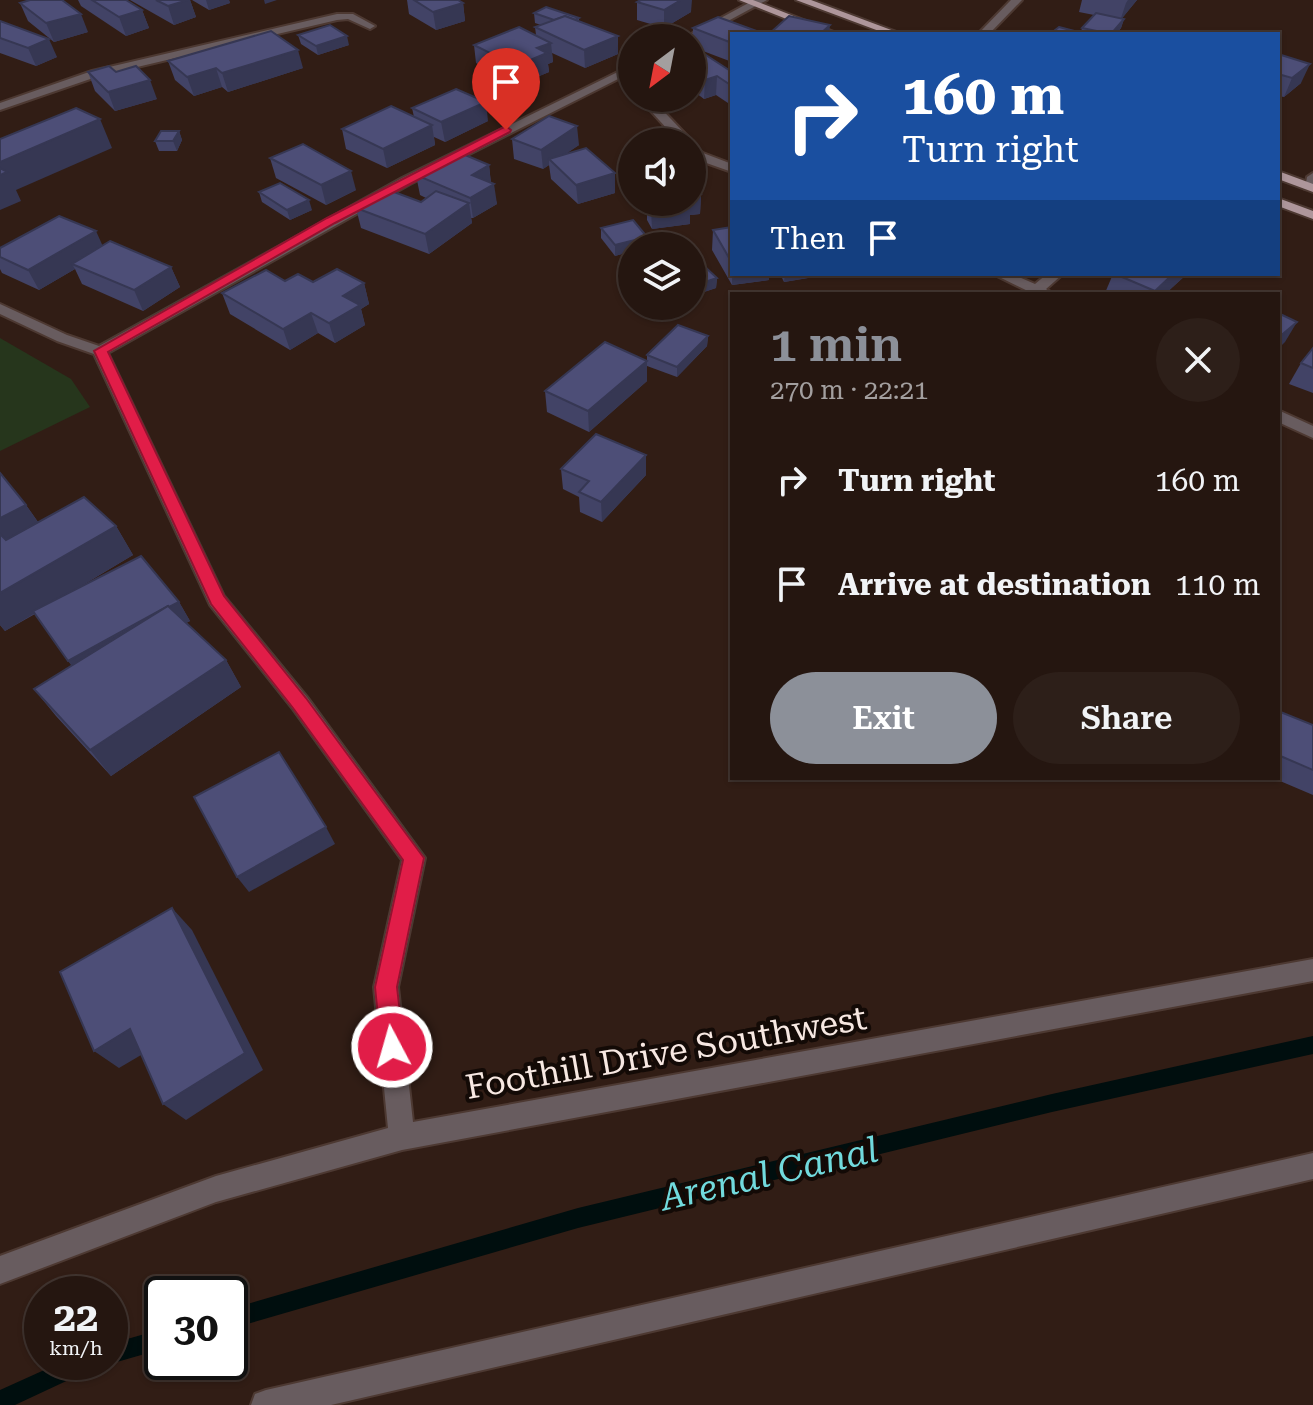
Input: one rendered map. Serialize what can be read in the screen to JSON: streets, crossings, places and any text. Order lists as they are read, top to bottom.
{
  "streets": {
    "street": ["Foothill Drive Southwest"]
  },
  "water": ["Arenal Canal"],
  "north": "bottom left",
  "page": {
    "turn": ["160 m", "Turn right"],
    "then": "Then",
    "heading": ["1 min", "270 m · 22:21"],
    "list": [
      {
        "name": "Turn right",
        "value": "160 m"
      },
      {
        "name": "Arrive at destination",
        "value": "110 m"
      }
    ],
    "buttons": ["Exit", "Share"],
    "speed": "22 km/h",
    "limit": "30"
  }
}
